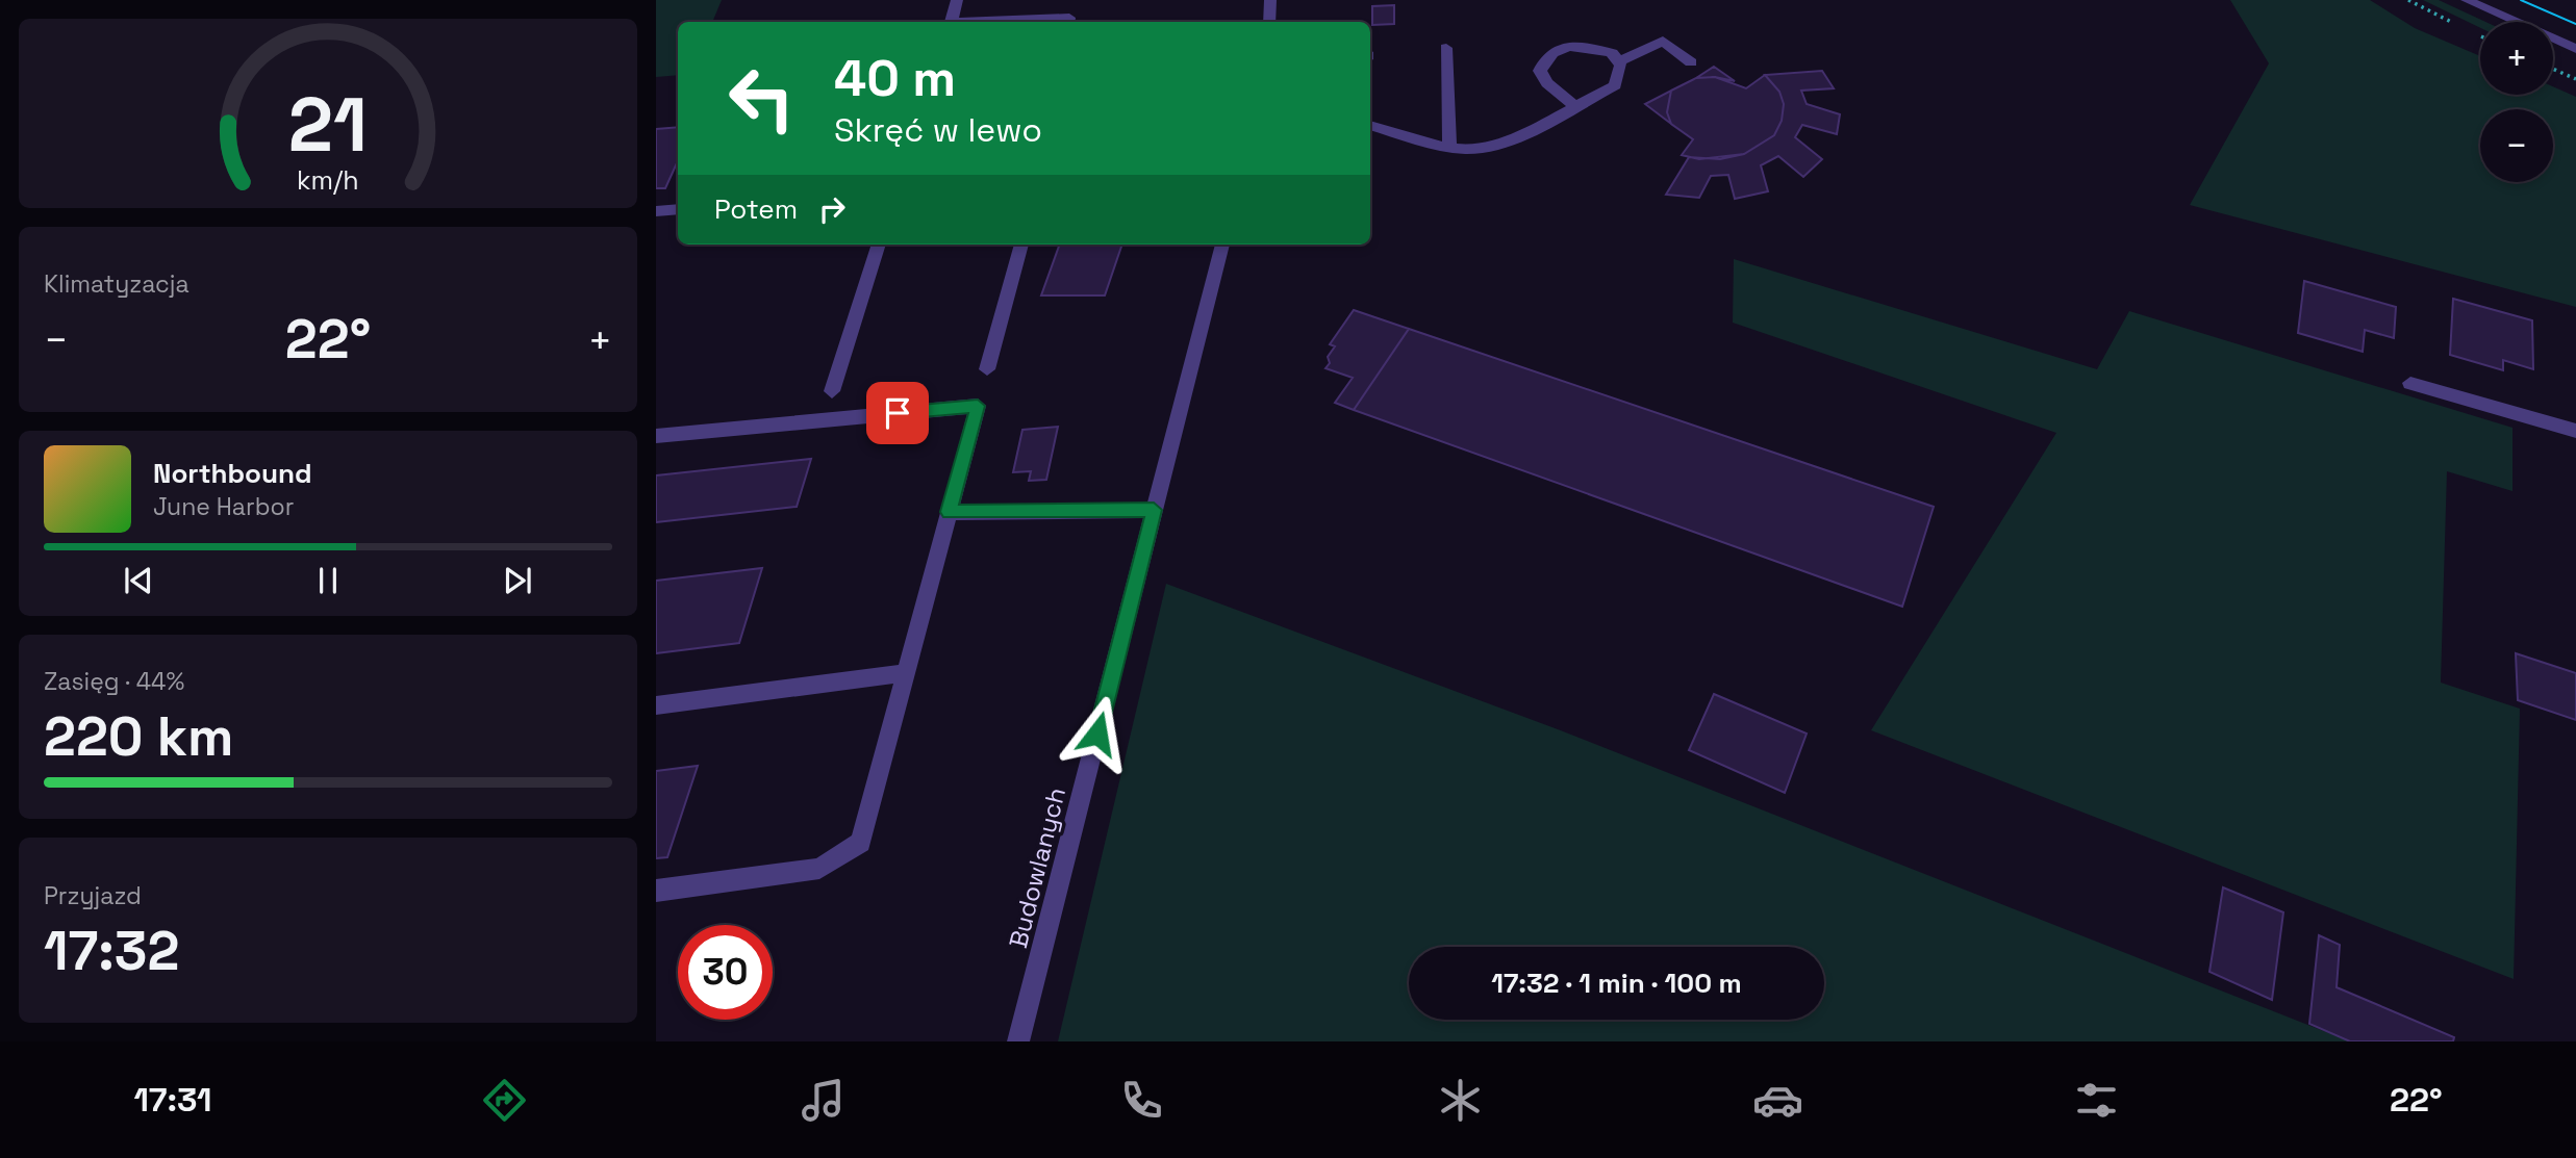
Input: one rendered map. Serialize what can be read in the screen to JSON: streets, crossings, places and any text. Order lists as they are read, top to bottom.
{
  "streets": {
    "street": ["Budowlanych"]
  },
  "page": {
    "map_buttons": ["+", "−"],
    "turn": ["40 m", "Skręć w lewo"],
    "then": "Potem",
    "tile": [
      "Klimatyzacja",
      ["Zasięg · 44%", "220 km"],
      ["Przyjazd", "17:32"]
    ],
    "heat": ["−", "22°", "+"],
    "song": ["Northbound", "June Harbor"],
    "limit": "30",
    "trip": "17:32 · 1 min · 100 m",
    "tabs": ["17:31", "22°"],
    "gauge": ["21", "km/h"]
  }
}
